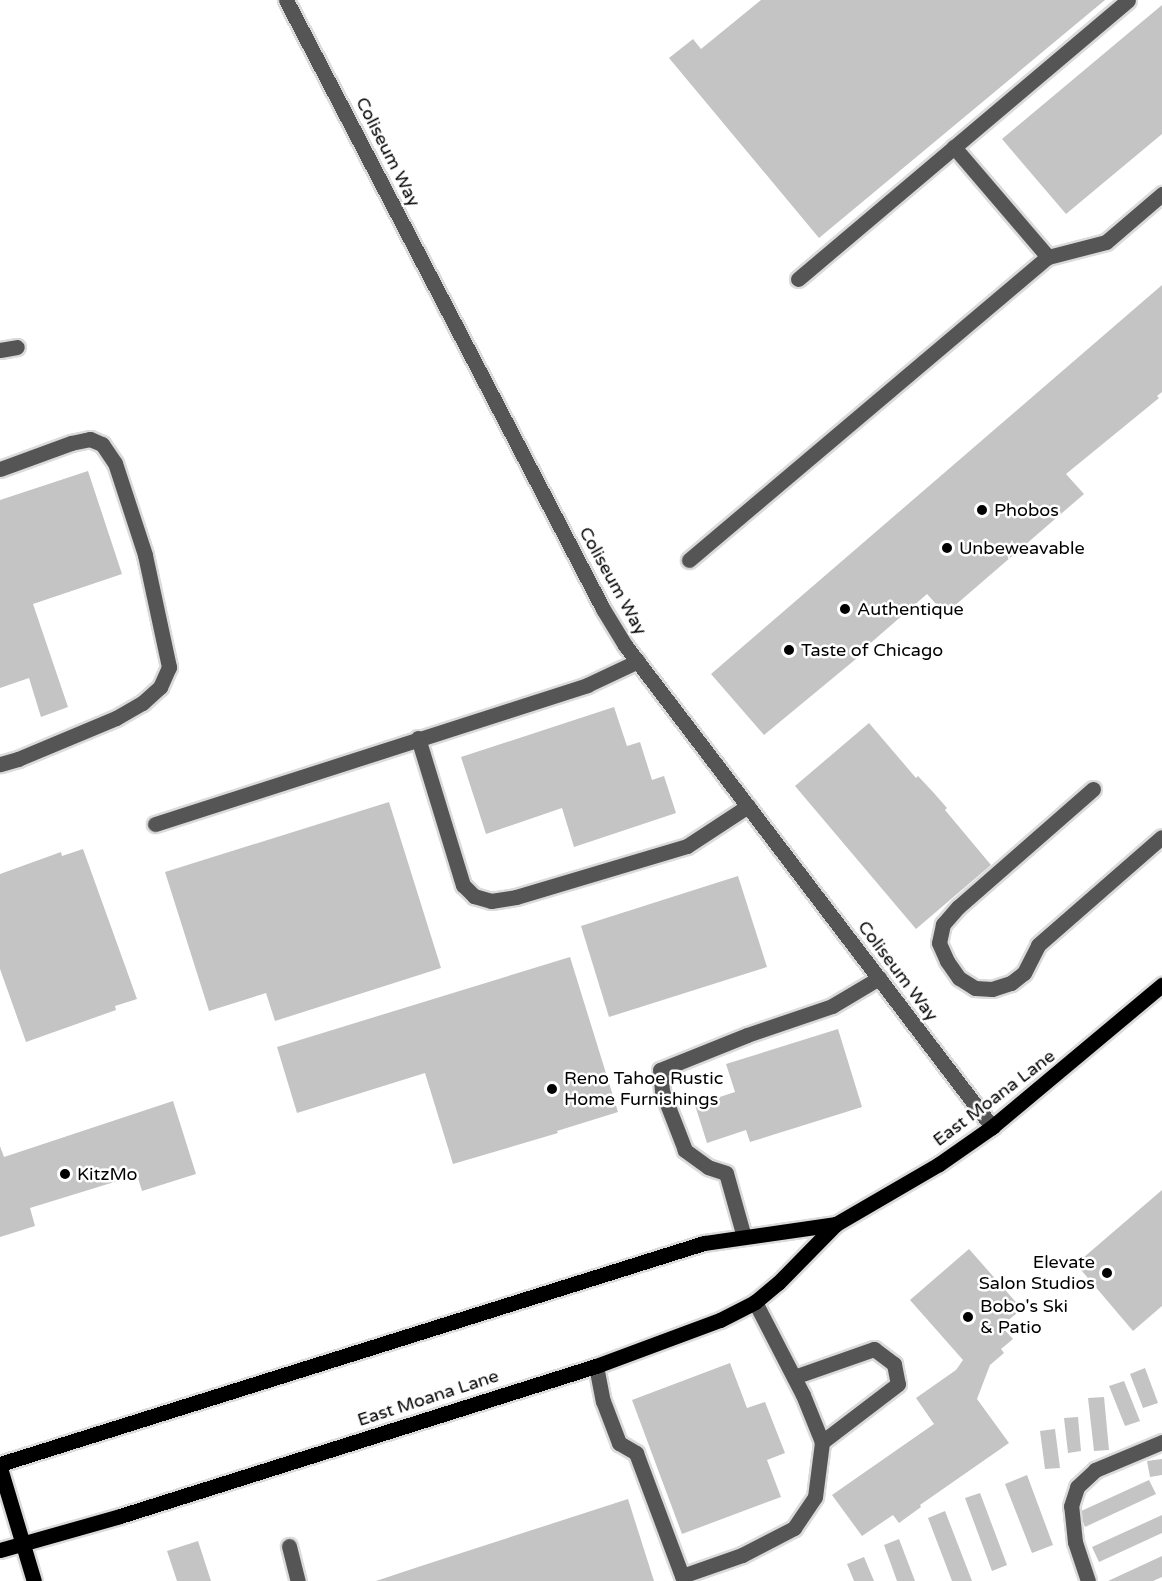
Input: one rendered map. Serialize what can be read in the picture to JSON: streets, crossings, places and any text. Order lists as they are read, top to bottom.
{
  "streets": {
    "main road": ["East Moana Lane"],
    "street": ["Coliseum Way"]
  },
  "crossings": [
    ["Coliseum Way", "East Moana Lane"]
  ],
  "places": [
    "Phobos",
    "Unbeweavable",
    "Authentique",
    "Taste of Chicago",
    "Reno Tahoe Rustic Home Furnishings",
    "KitzMo",
    "Elevate Salon Studios",
    "Bobo's Ski & Patio"
  ]
}
